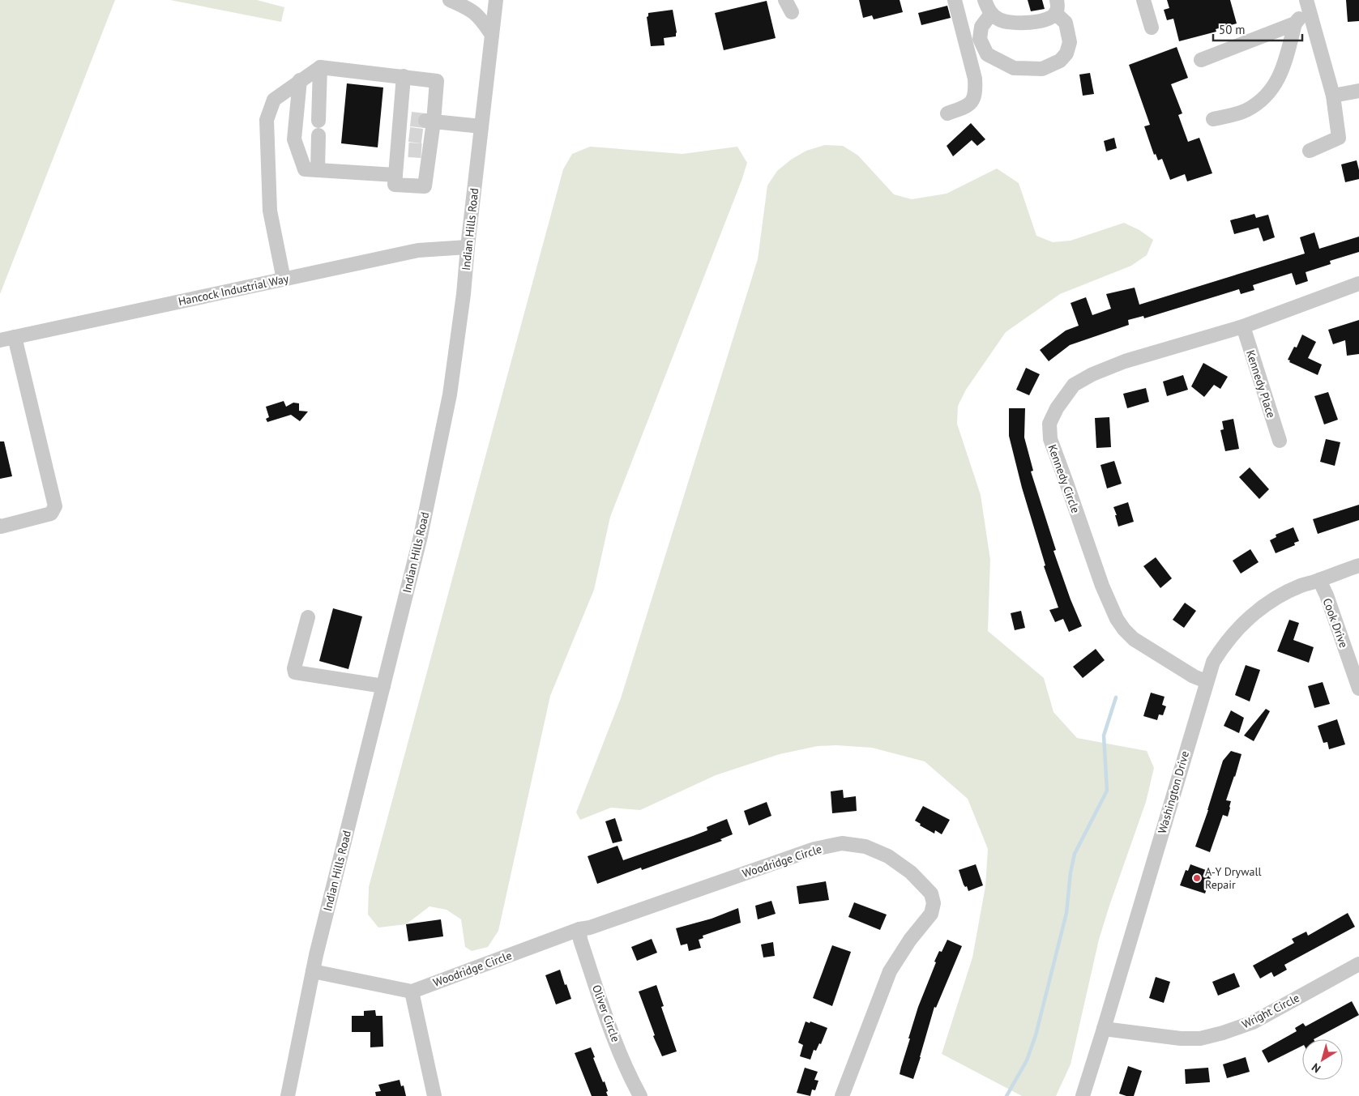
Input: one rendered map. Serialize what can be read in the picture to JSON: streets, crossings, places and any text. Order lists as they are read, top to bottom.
{
  "streets": {
    "street": [
      "Indian Hills Road",
      "Hancock Industrial Way",
      "Kennedy Place",
      "Kennedy Circle",
      "Cook Drive",
      "Washington Drive",
      "Woodridge Circle",
      "Wright Circle",
      "Oliver Circle"
    ]
  },
  "crossings": [
    ["Indian Hills Road", "Hancock Industrial Way"],
    ["Kennedy Place", "Kennedy Circle"],
    ["Kennedy Circle", "Washington Drive"],
    ["Cook Drive", "Washington Drive"],
    ["Washington Drive", "Wright Circle"],
    ["Woodridge Circle", "Oliver Circle"]
  ],
  "places": ["A-Y Drywall Repair"],
  "scale_bar": "50 m",
  "north": "bottom left"
}
